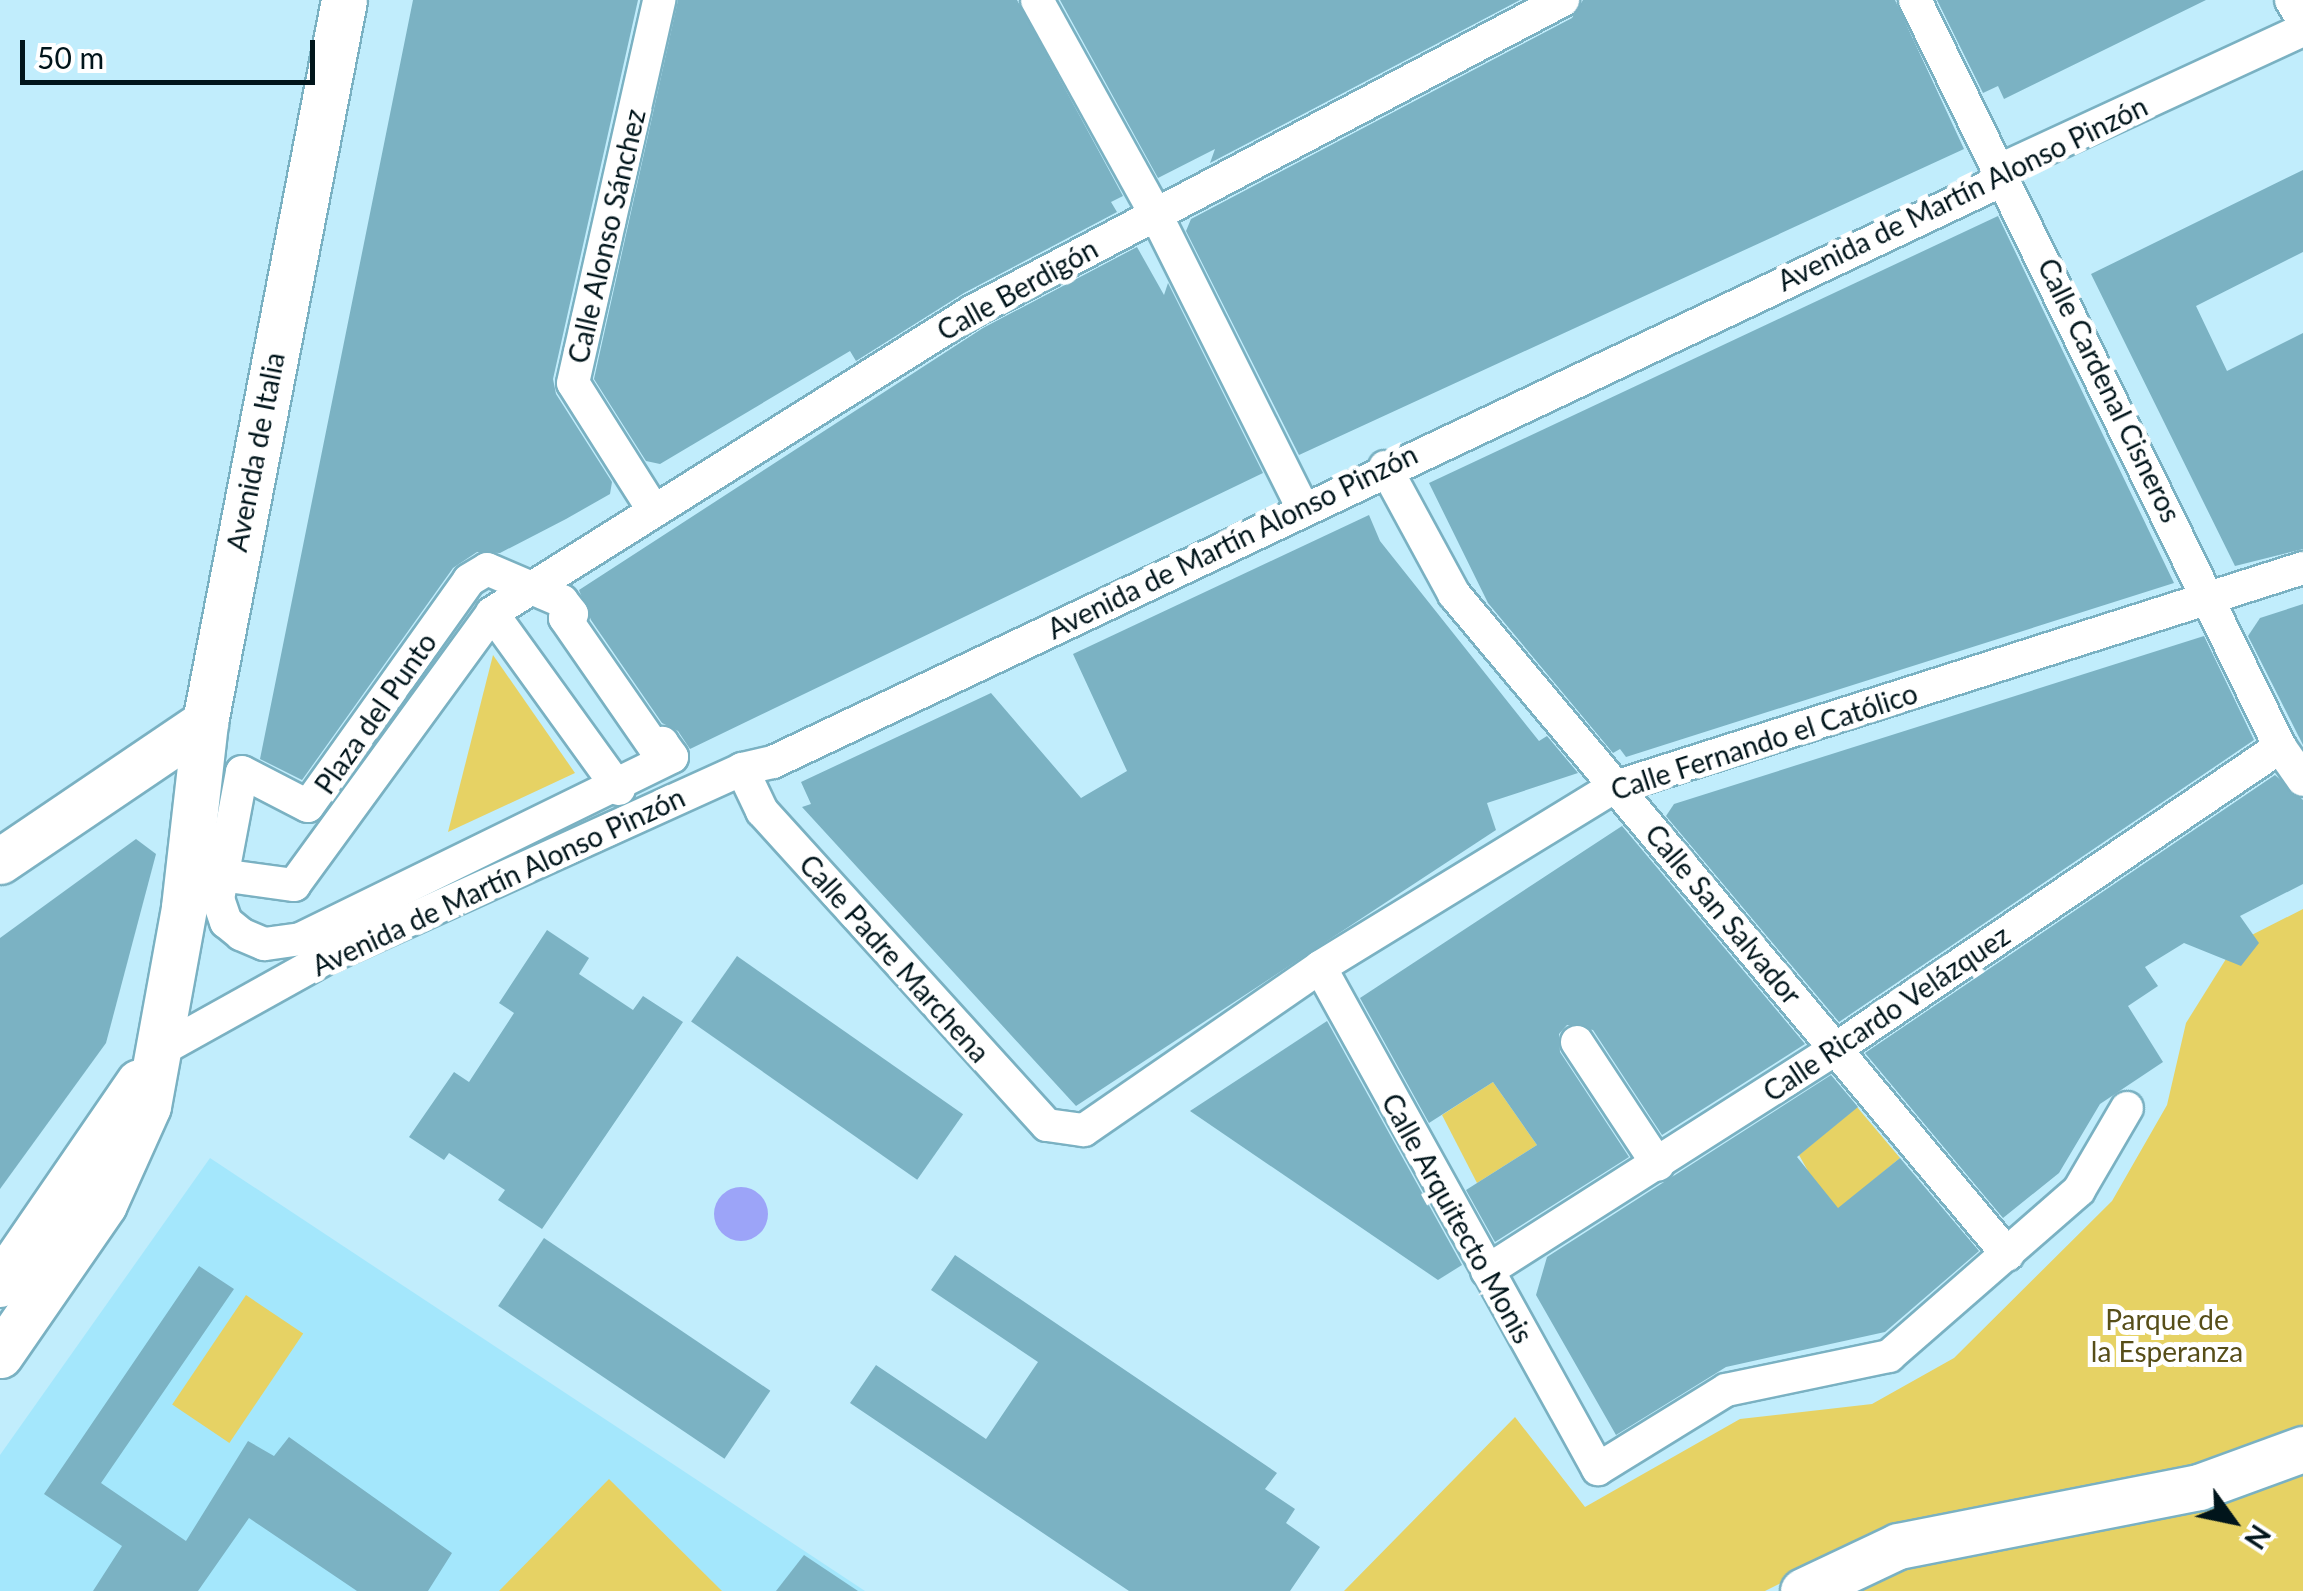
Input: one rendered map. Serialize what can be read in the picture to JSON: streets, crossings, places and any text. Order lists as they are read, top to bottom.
{
  "streets": {
    "main road": ["Avenida de Italia"],
    "street": [
      "Avenida de Martín Alonso Pinzón",
      "Calle Alonso Sánchez",
      "Calle Berdigón",
      "Calle Cardenal Cisneros",
      "Plaza del Punto",
      "Calle Fernando el Católico",
      "Calle San Salvador",
      "Calle Padre Marchena",
      "Calle Ricardo Velázquez",
      "Calle Arquitecto Monis"
    ]
  },
  "crossings": [
    ["Avenida de Martín Alonso Pinzón", "Calle Cardenal Cisneros"],
    ["Avenida de Martín Alonso Pinzón", "Avenida de Italia"],
    ["Avenida de Martín Alonso Pinzón", "Calle San Salvador"],
    ["Avenida de Martín Alonso Pinzón", "Calle Padre Marchena"],
    ["Calle Alonso Sánchez", "Calle Berdigón"],
    ["Calle Berdigón", "Plaza del Punto"],
    ["Calle Cardenal Cisneros", "Calle Fernando el Católico"],
    ["Calle Cardenal Cisneros", "Calle Ricardo Velázquez"],
    ["Calle Fernando el Católico", "Calle San Salvador"],
    ["Calle Fernando el Católico", "Calle Padre Marchena"],
    ["Calle Fernando el Católico", "Calle Arquitecto Monis"],
    ["Calle San Salvador", "Calle Ricardo Velázquez"],
    ["Calle San Salvador", "Calle Arquitecto Monis"],
    ["Calle Ricardo Velázquez", "Calle Arquitecto Monis"]
  ],
  "parks": ["Parque de la Esperanza"],
  "scale_bar": "50 m",
  "north": "bottom right"
}
